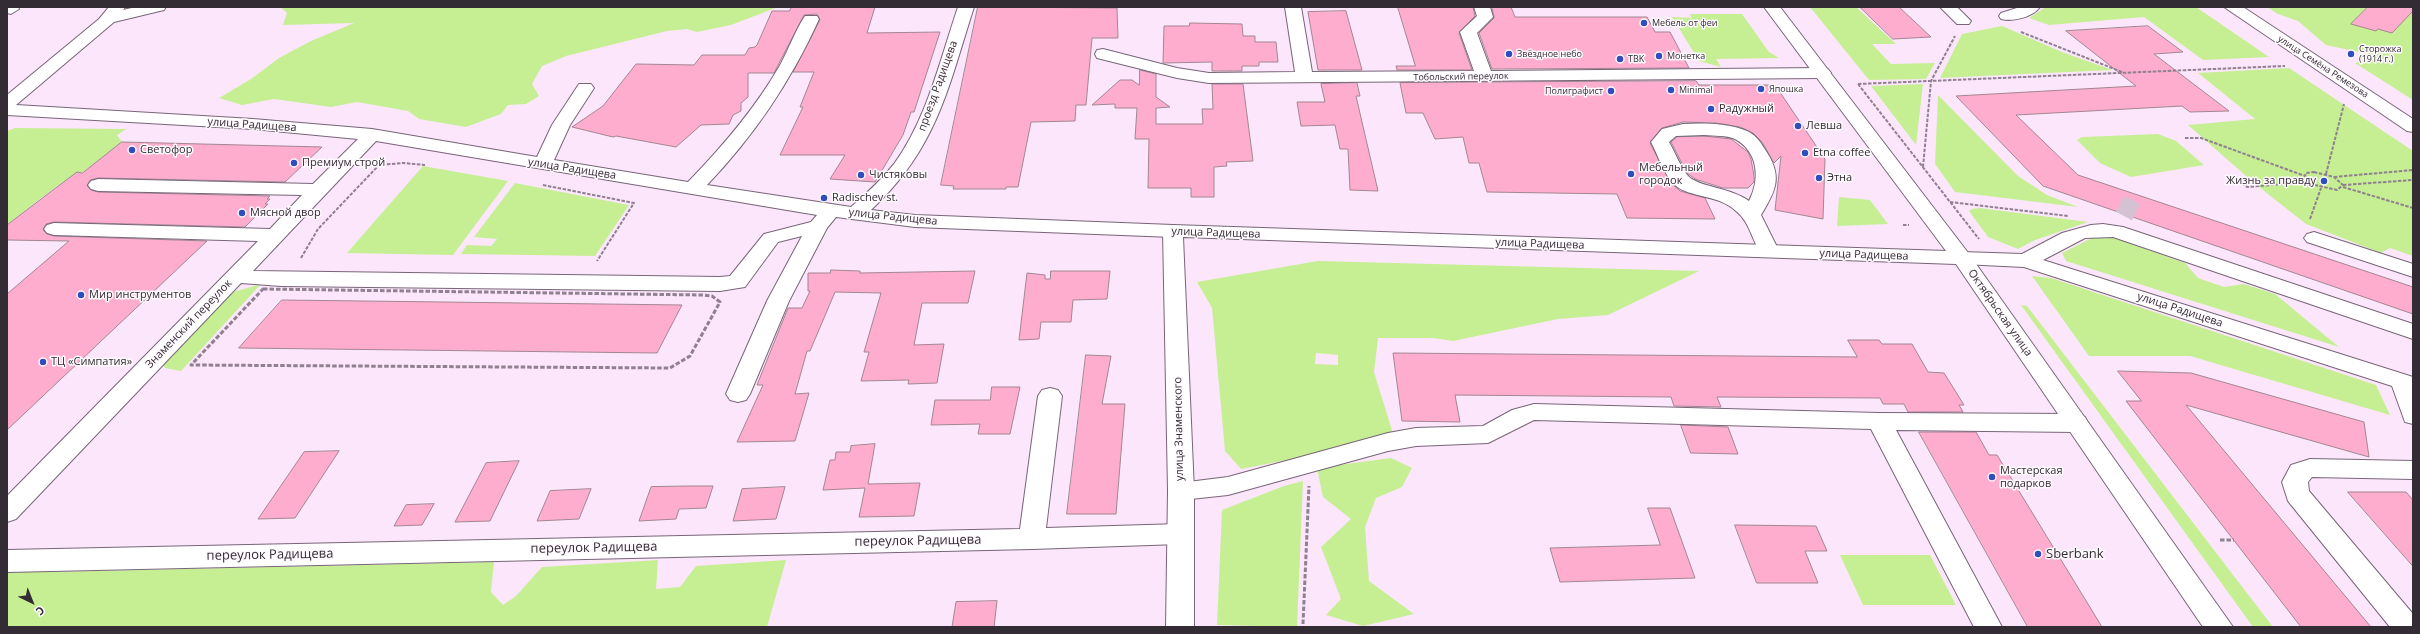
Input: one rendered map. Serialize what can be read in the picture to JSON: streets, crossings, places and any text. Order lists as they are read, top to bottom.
{
  "streets": {
    "street": [
      "улица Семёна Ремезова",
      "Тобольский переулок",
      "проезд Радищева",
      "улица Радищева",
      "Октябрьская улица",
      "Знаменский переулок",
      "улица Знаменского",
      "переулок Радищева"
    ]
  },
  "crossings": [
    ["Тобольский переулок", "Октябрьская улица"],
    ["проезд Радищева", "улица Радищева"],
    ["улица Радищева", "Октябрьская улица"],
    ["улица Радищева", "Знаменский переулок"],
    ["улица Радищева", "улица Знаменского"],
    ["улица Знаменского", "переулок Радищева"]
  ],
  "places": [
    "Мебель от феи",
    "Звёздное небо",
    "Сторожка (1914 г.)",
    "Монетка",
    "TBK",
    "Япошка",
    "Minimal",
    "Полиграфист",
    "Радужный",
    "Левша",
    "Светофор",
    "Etna coffee",
    "Премиум строй",
    "Мебельный городок",
    "Чистяковы",
    "Этна",
    "Жизнь за правду",
    "Radischev st.",
    "Мясной двор",
    "Мир инструментов",
    "ТЦ «Симпатия»",
    "Мастерская подарков",
    "Sberbank"
  ],
  "north": "bottom right"
}
